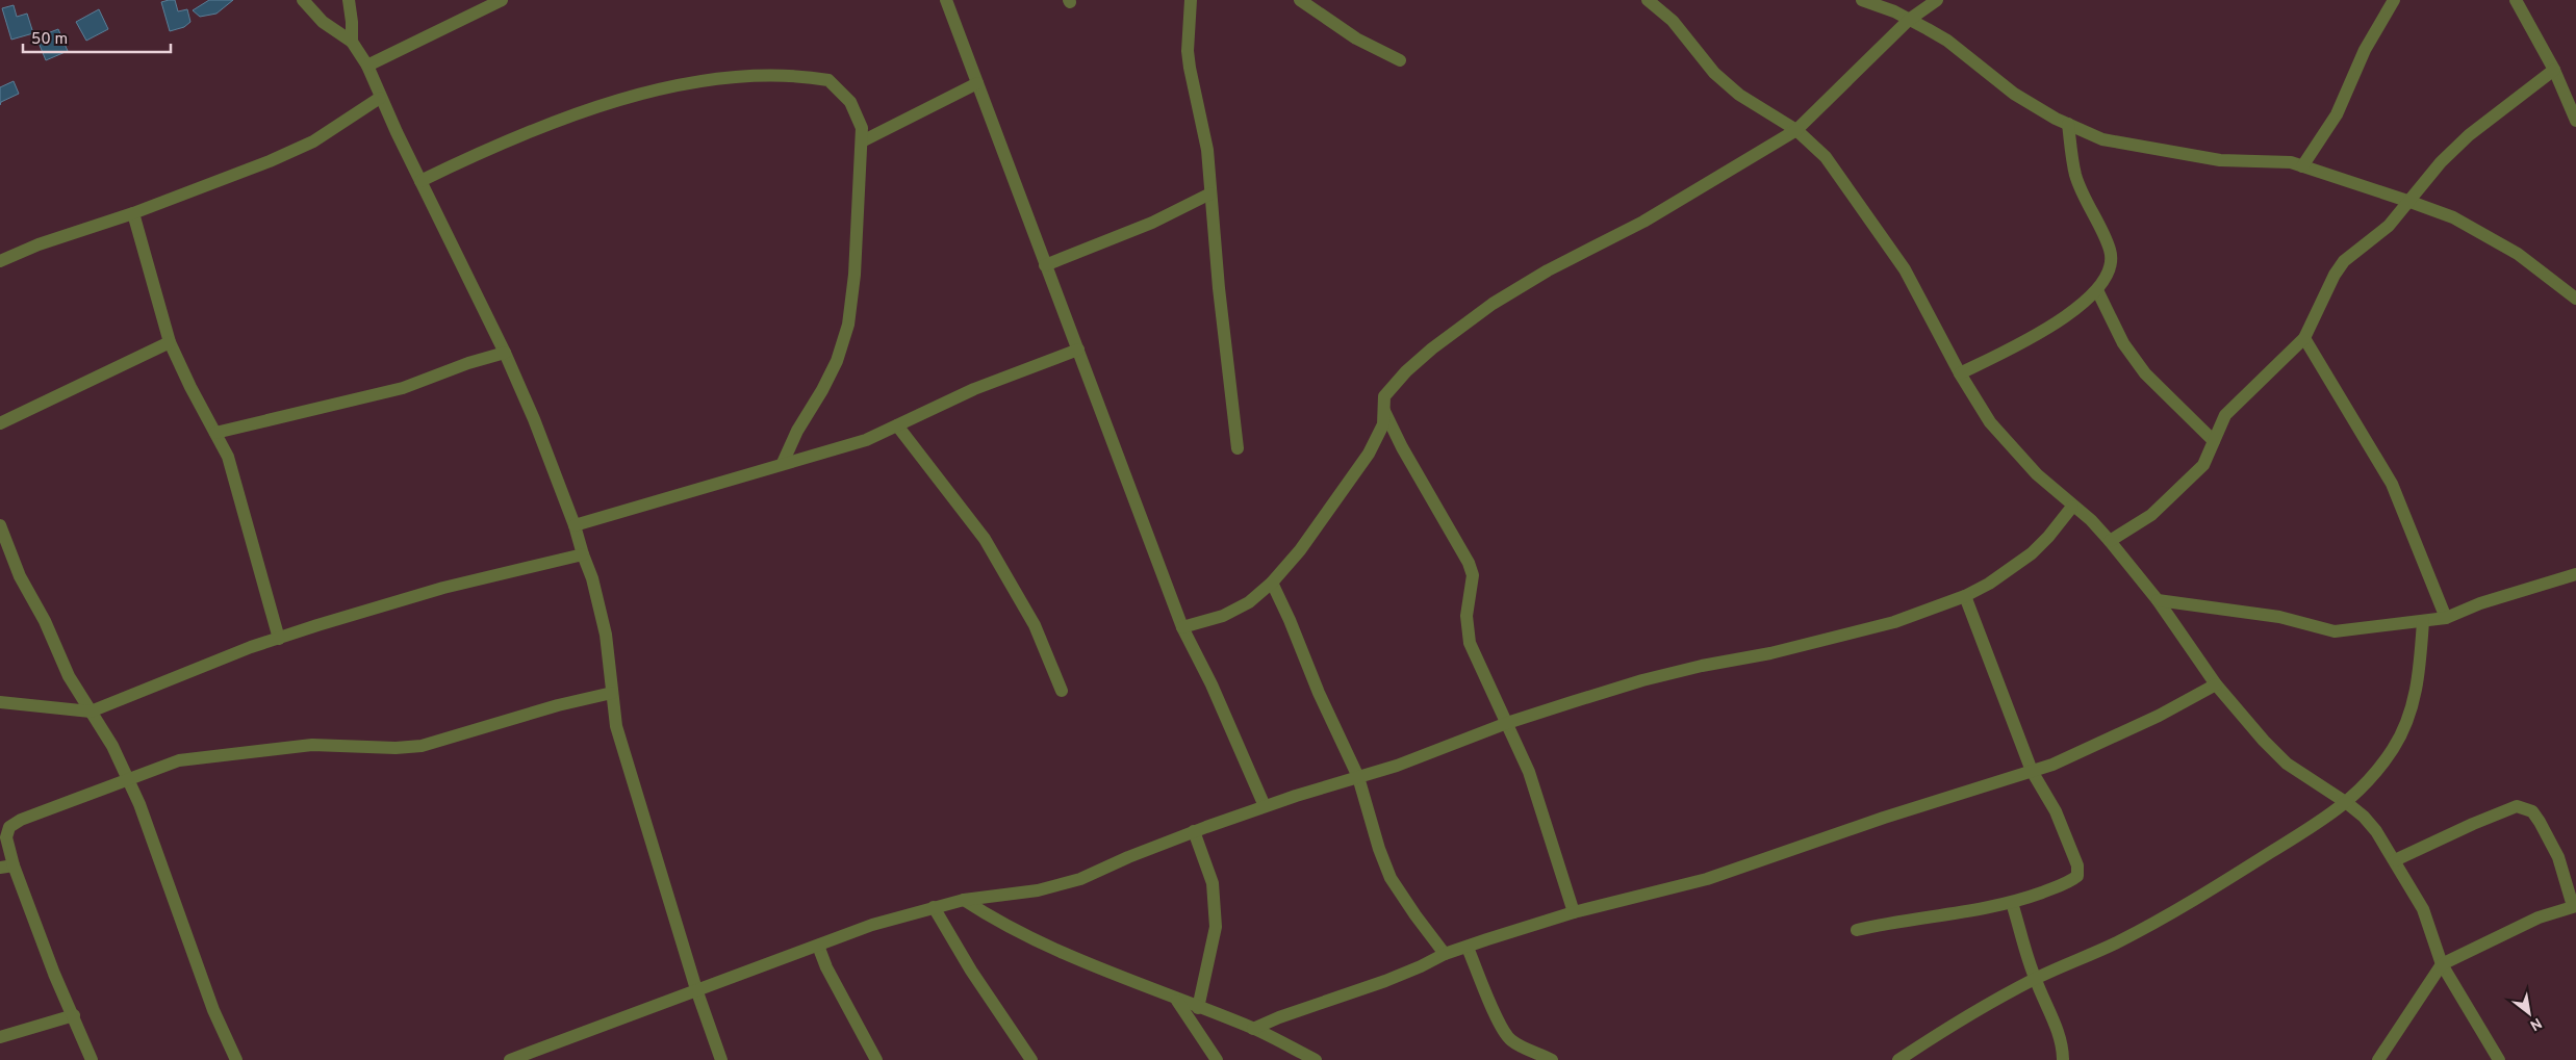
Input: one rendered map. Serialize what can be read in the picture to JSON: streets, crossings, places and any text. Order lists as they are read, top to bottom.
{
  "scale_bar": "50 m",
  "north": "bottom right"
}
